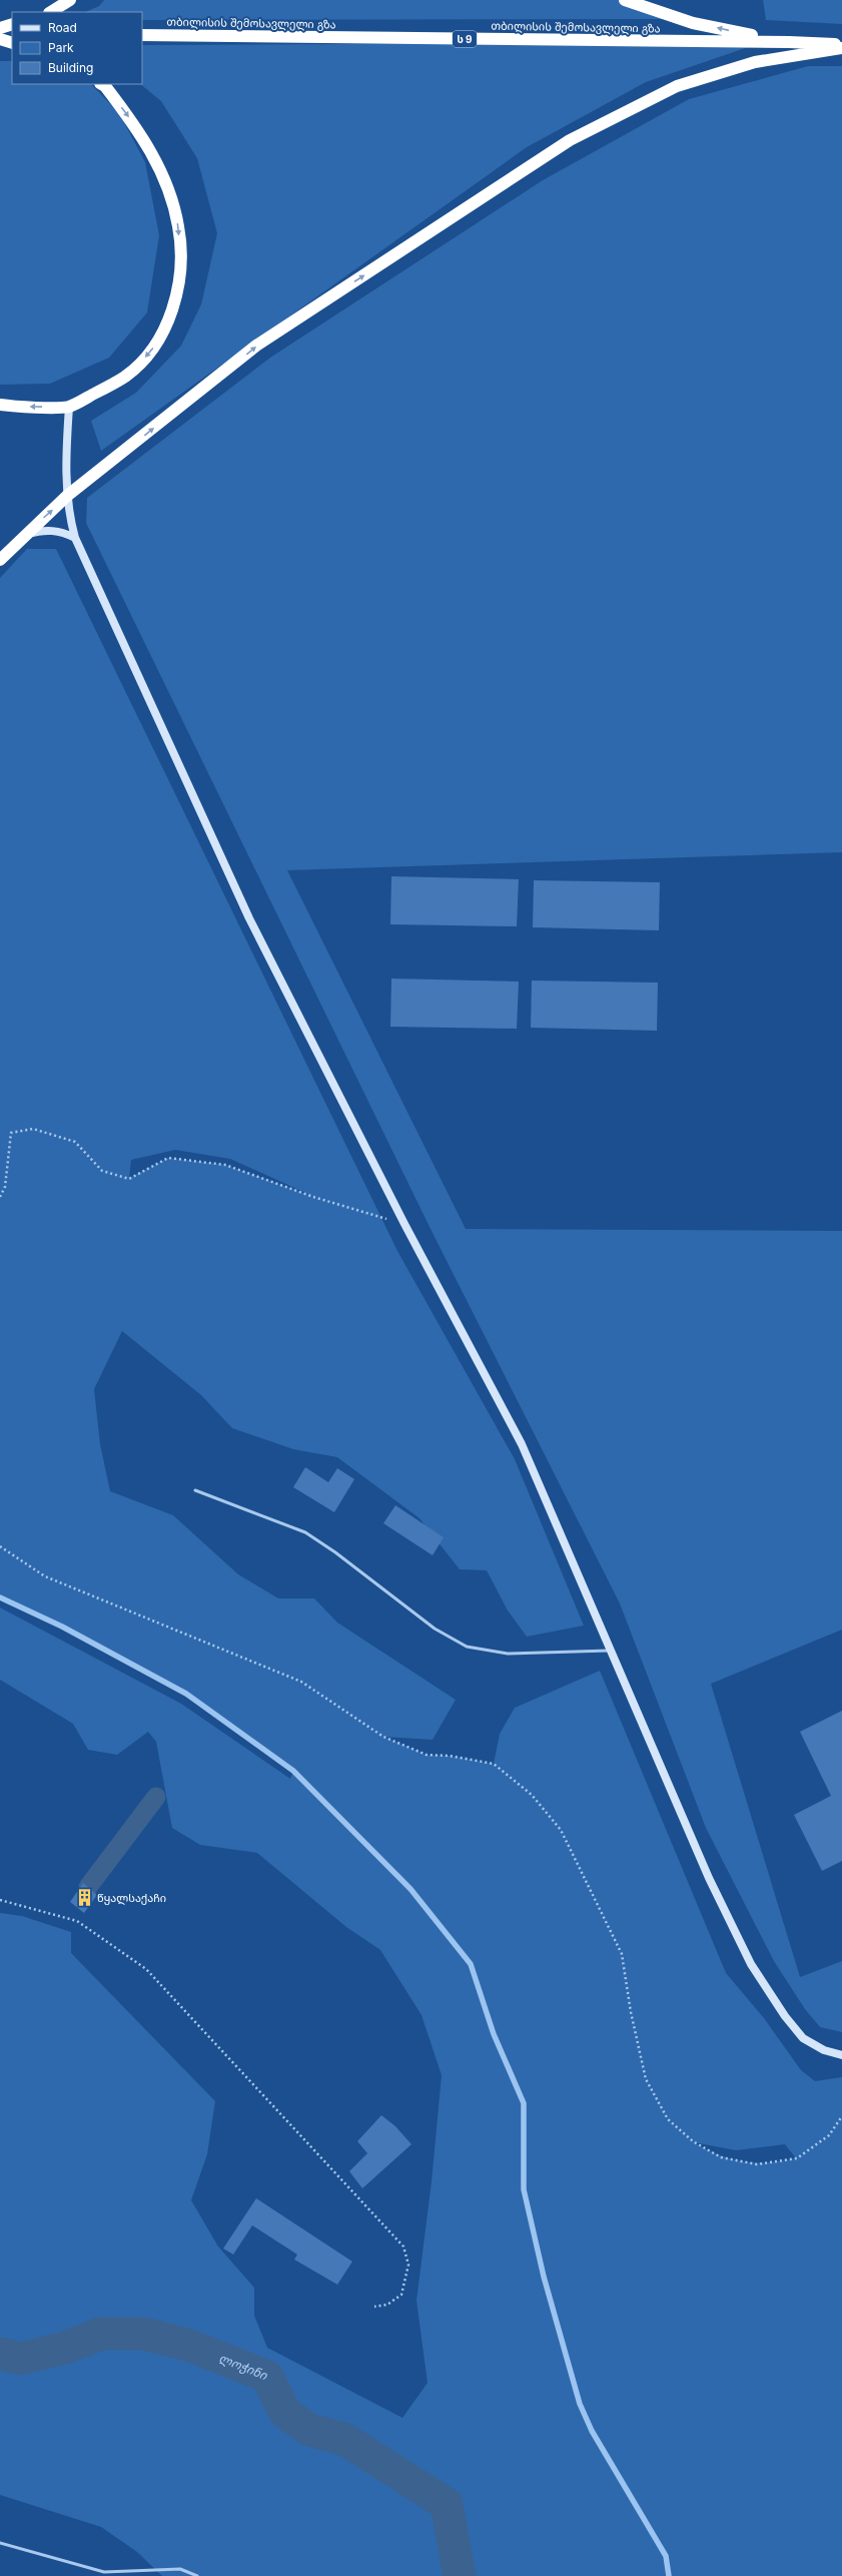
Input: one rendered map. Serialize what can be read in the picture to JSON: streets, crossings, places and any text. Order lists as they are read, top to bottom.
{
  "streets": {
    "highway": ["თბილისის შემოსავლელი გზა", "ს 9"]
  },
  "water": ["ლოჭინი"],
  "places": {
    "building": ["წყალსაქაჩი"]
  },
  "legend": ["Road", "Park", "Building"]
}
